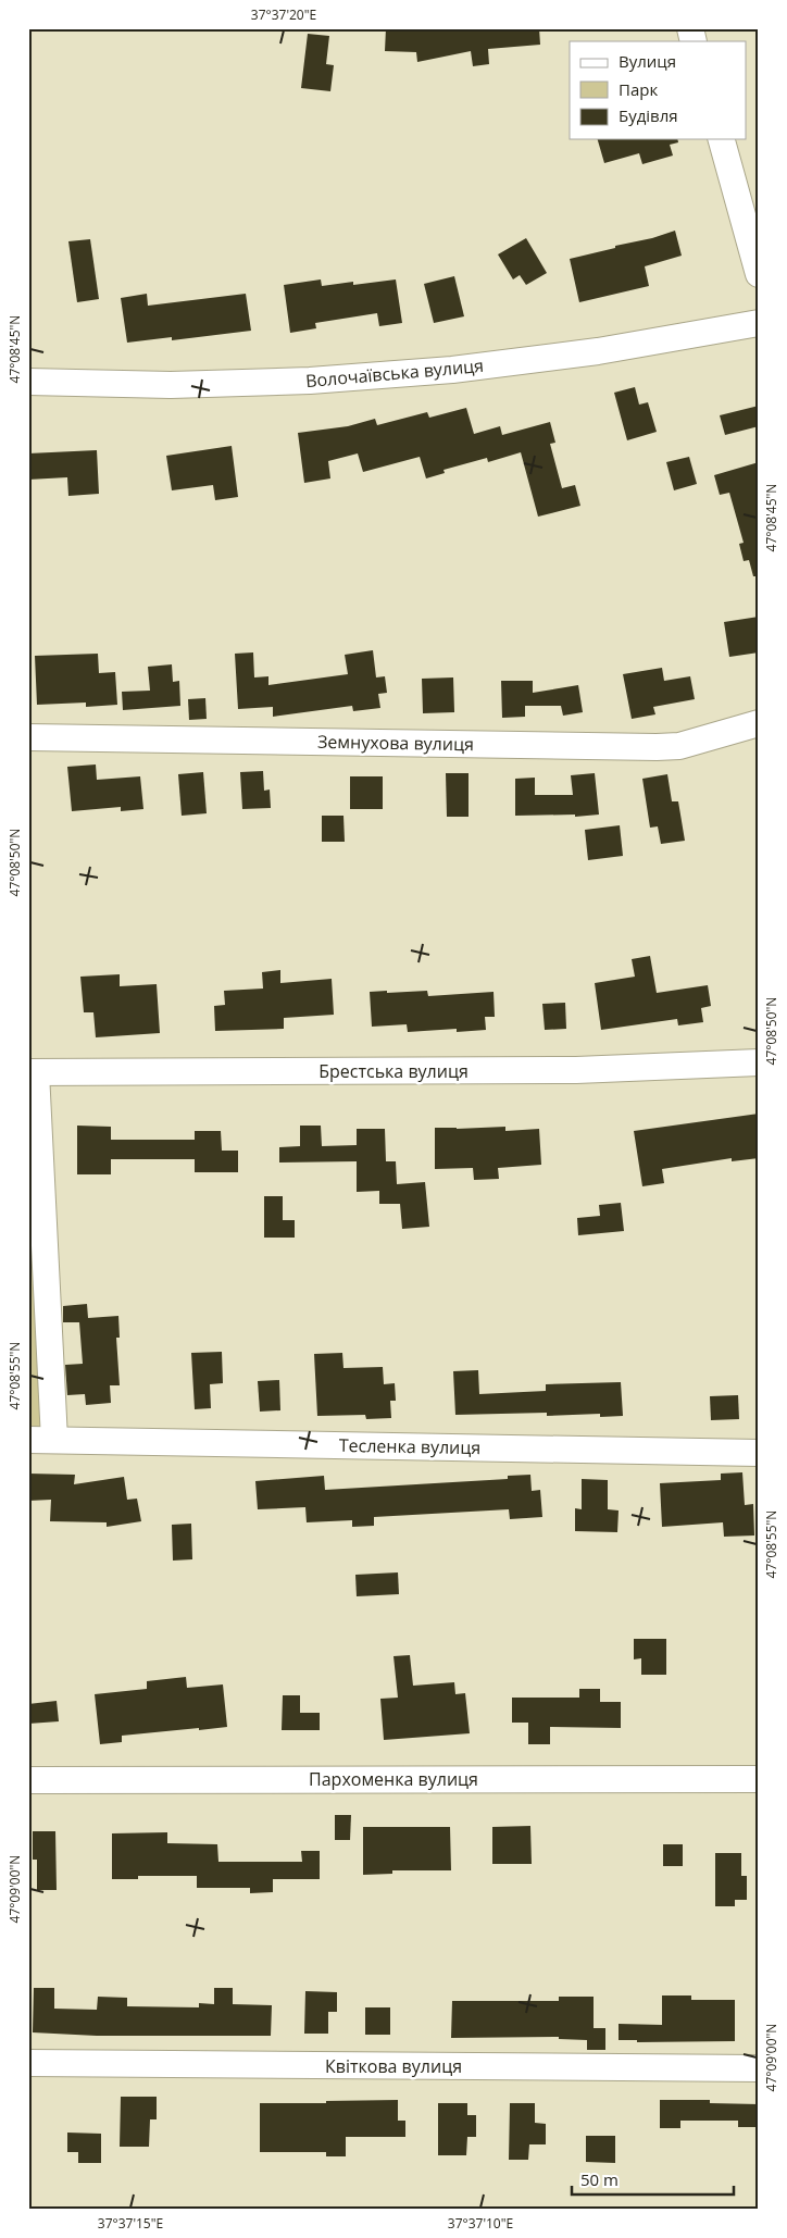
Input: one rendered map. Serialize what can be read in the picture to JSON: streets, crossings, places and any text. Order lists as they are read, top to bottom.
{
  "streets": {
    "street": [
      "Волочаївська вулиця",
      "Земнухова вулиця",
      "Брестська вулиця",
      "Тесленка вулиця",
      "Пархоменка вулиця",
      "Квіткова вулиця"
    ]
  },
  "legend": ["Вулиця", "Парк", "Будівля"],
  "scale_bar": "50 m",
  "coordinates": [
    "37°37'20\"E",
    "47°08'45\"N",
    "47°08'50\"N",
    "47°08'55\"N",
    "47°09'00\"N",
    "37°37'15\"E",
    "37°37'10\"E"
  ]
}
